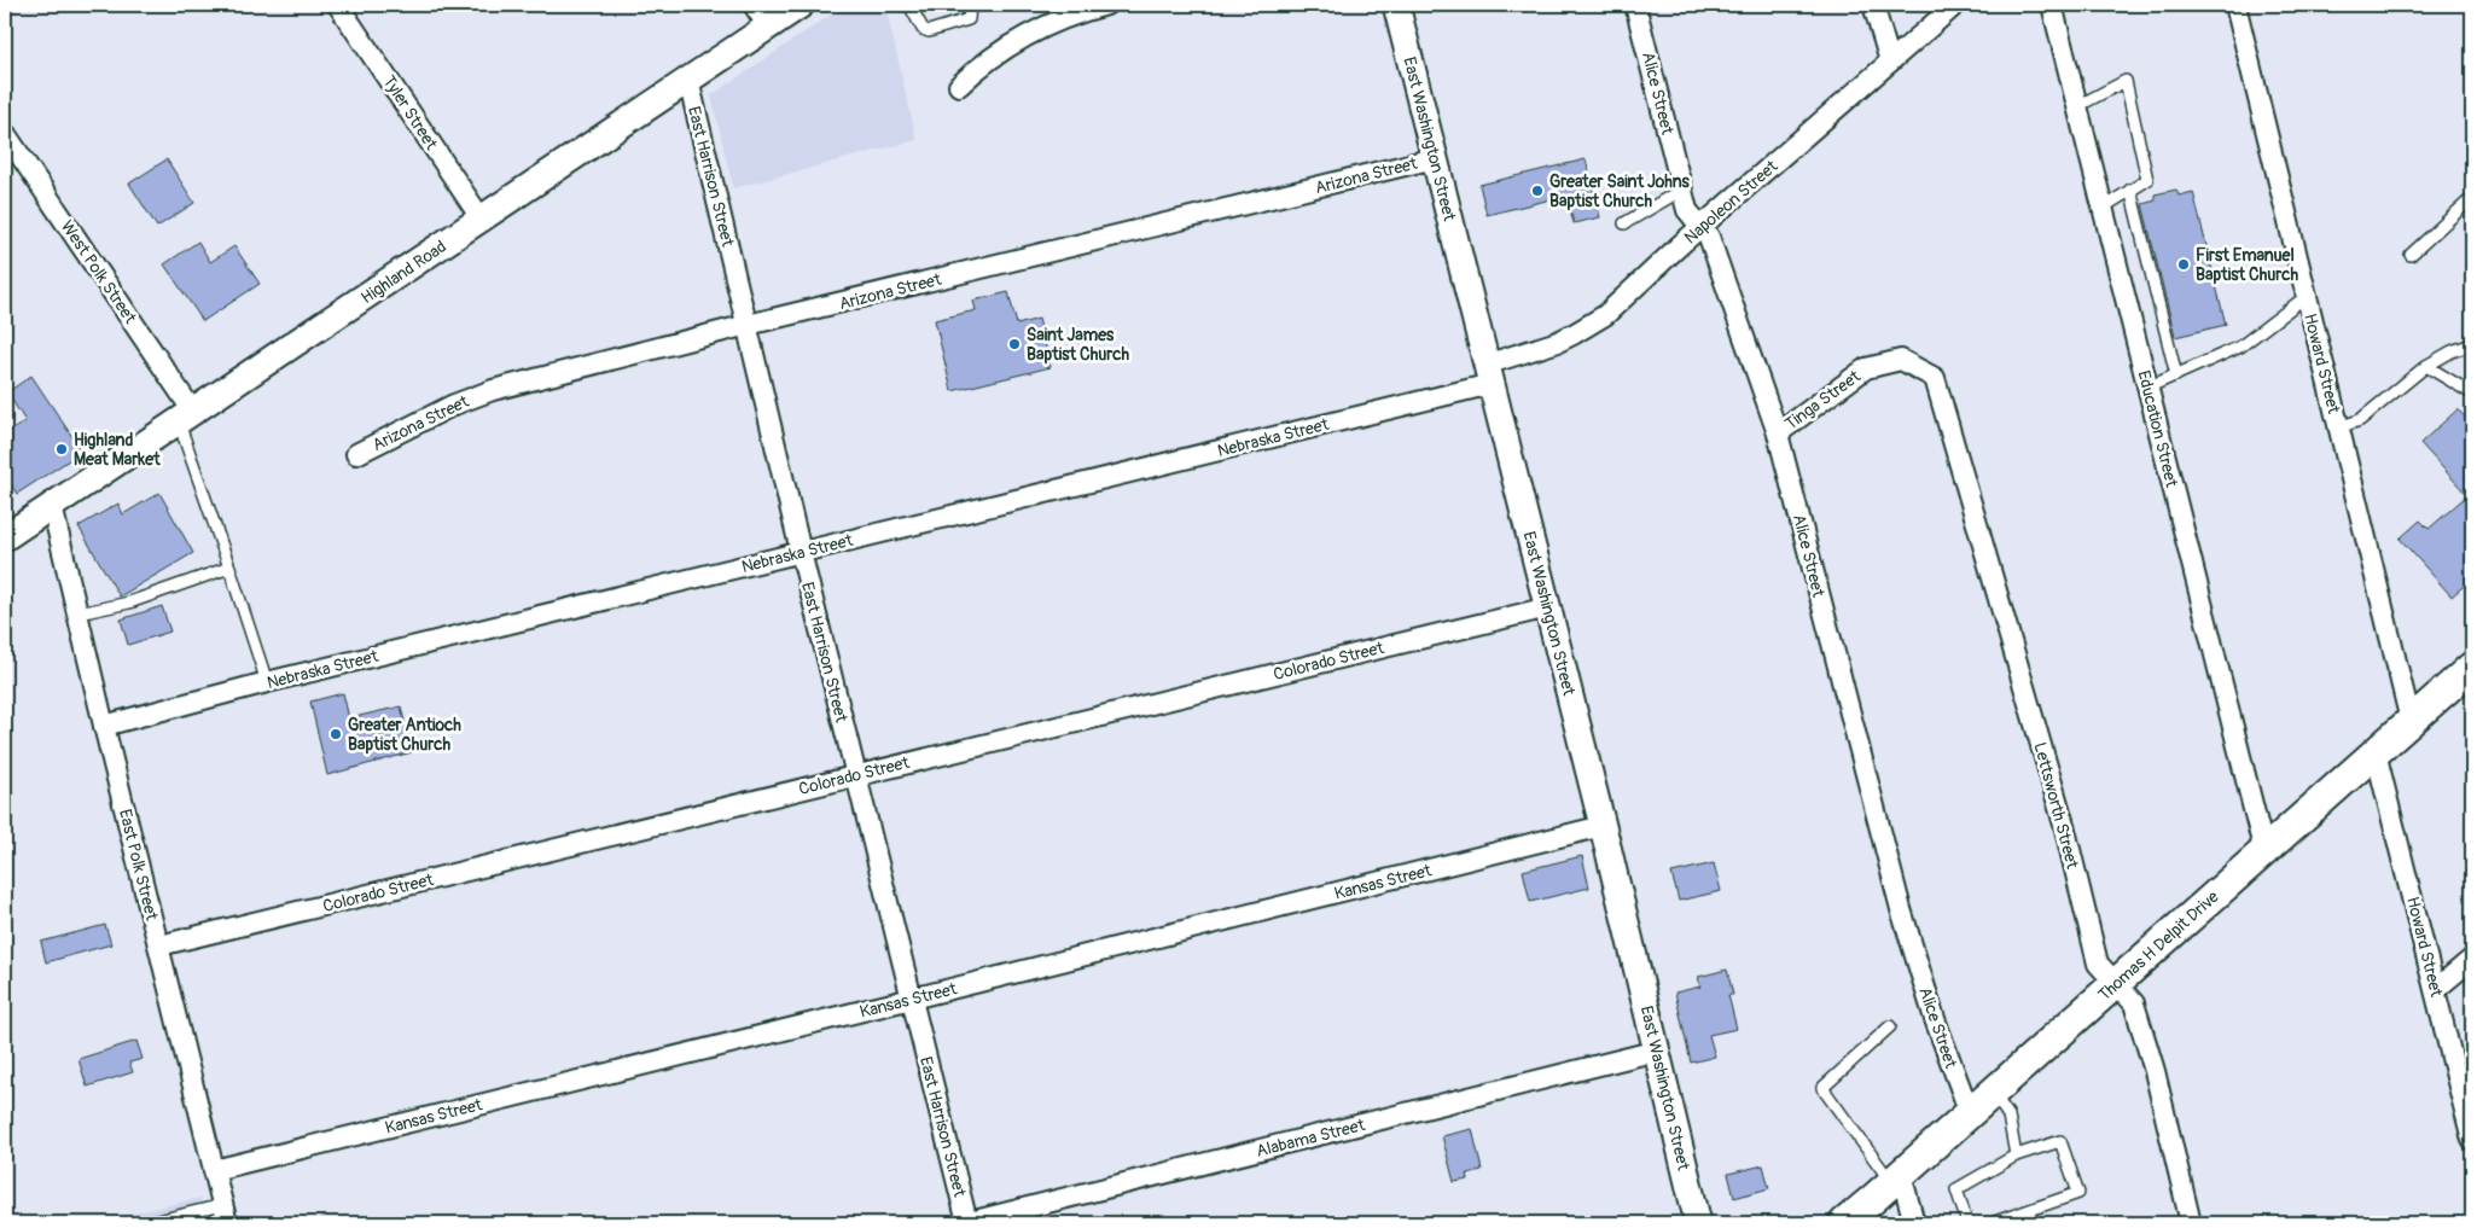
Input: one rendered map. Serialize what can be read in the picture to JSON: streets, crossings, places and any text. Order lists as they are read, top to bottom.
{
  "streets": {
    "main road": ["Thomas H Delpit Drive"],
    "street": [
      "Alice Street",
      "Tyler Street",
      "East Washington Street",
      "Arizona Street",
      "East Harrison Street",
      "Napoleon Street",
      "West Polk Street",
      "Highland Road",
      "Howard Street",
      "Tinga Street",
      "Education Street",
      "Nebraska Street",
      "Colorado Street",
      "Lettsworth Street",
      "East Polk Street",
      "Kansas Street",
      "Alabama Street"
    ]
  },
  "crossings": [
    ["Alice Street", "Napoleon Street"],
    ["Alice Street", "Tinga Street"],
    ["Alice Street", "Thomas H Delpit Drive"],
    ["Tyler Street", "Highland Road"],
    ["East Washington Street", "Arizona Street"],
    ["East Washington Street", "Napoleon Street"],
    ["East Washington Street", "Nebraska Street"],
    ["East Washington Street", "Colorado Street"],
    ["East Washington Street", "Kansas Street"],
    ["East Washington Street", "Alabama Street"],
    ["Arizona Street", "East Harrison Street"],
    ["East Harrison Street", "Highland Road"],
    ["East Harrison Street", "Nebraska Street"],
    ["East Harrison Street", "Colorado Street"],
    ["East Harrison Street", "Kansas Street"],
    ["East Harrison Street", "Alabama Street"],
    ["Napoleon Street", "Nebraska Street"],
    ["West Polk Street", "Highland Road"],
    ["Highland Road", "East Polk Street"],
    ["Howard Street", "Thomas H Delpit Drive"],
    ["Tinga Street", "Lettsworth Street"],
    ["Education Street", "Thomas H Delpit Drive"],
    ["Nebraska Street", "East Polk Street"],
    ["Colorado Street", "East Polk Street"],
    ["Lettsworth Street", "Thomas H Delpit Drive"],
    ["East Polk Street", "Kansas Street"]
  ],
  "places": [
    "Greater Saint Johns Baptist Church",
    "First Emanuel Baptist Church",
    "Saint James Baptist Church",
    "Highland Meat Market",
    "Greater Antioch Baptist Church"
  ]
}
